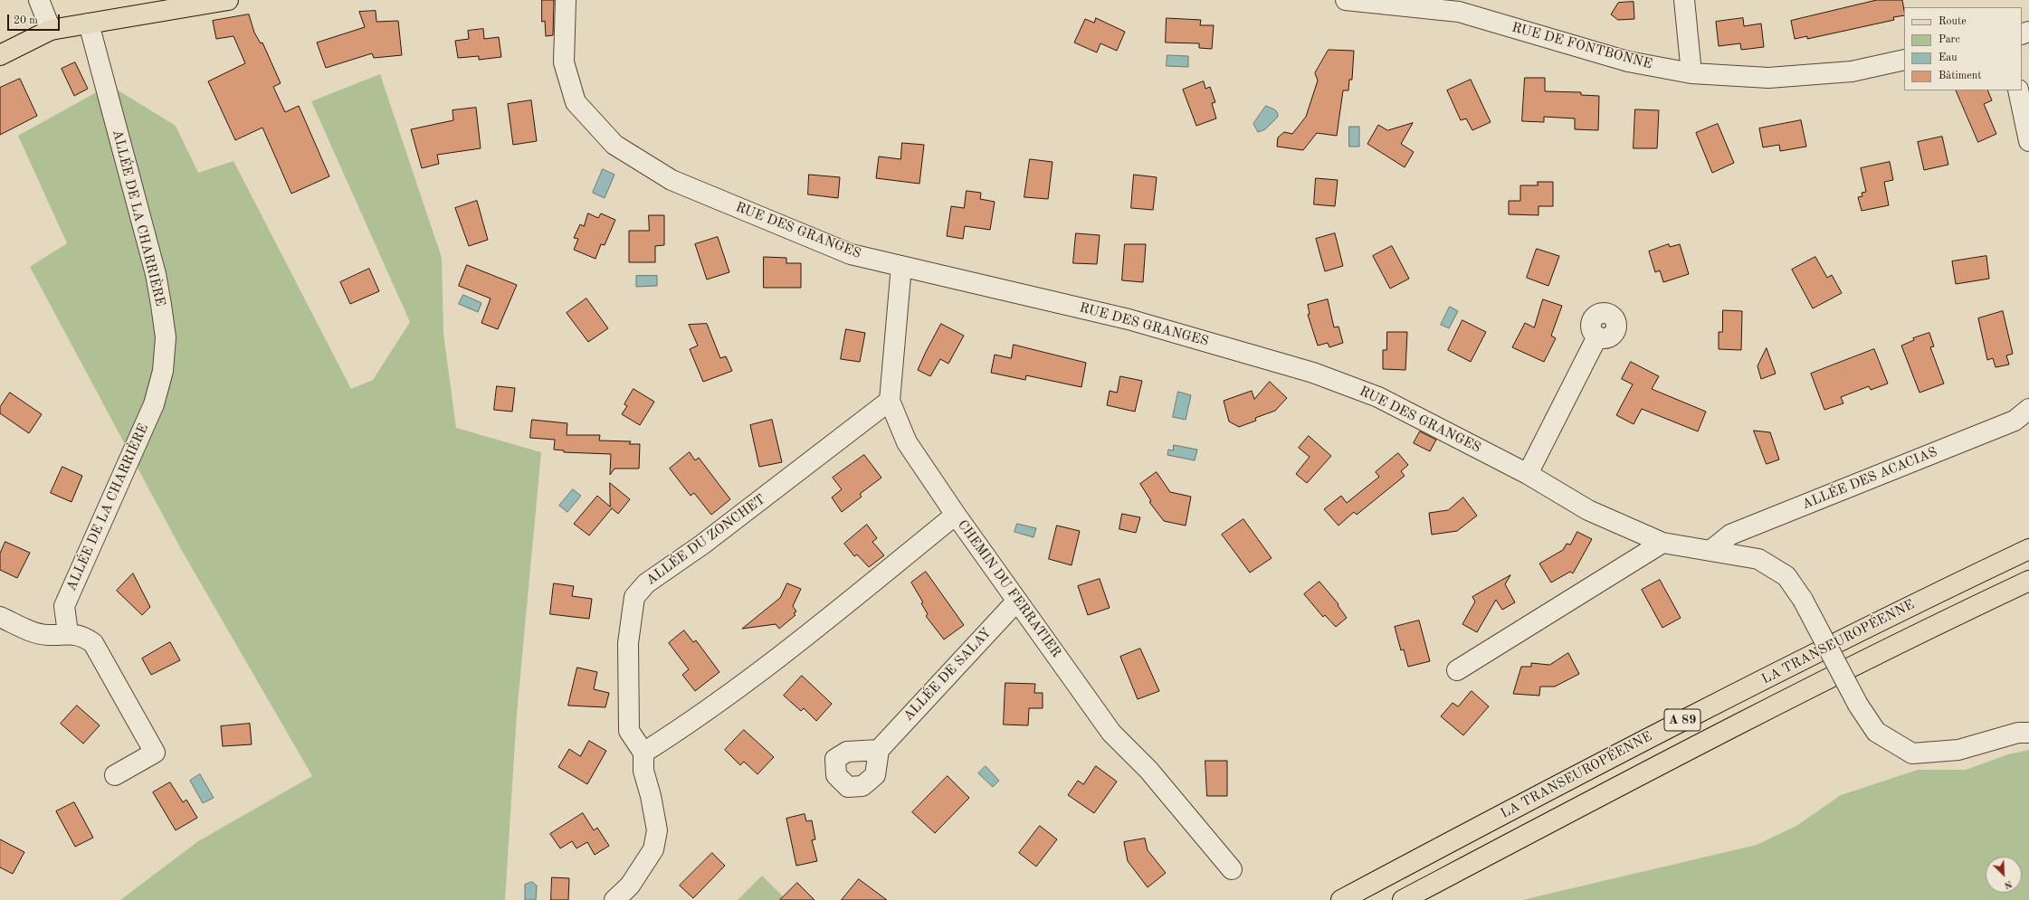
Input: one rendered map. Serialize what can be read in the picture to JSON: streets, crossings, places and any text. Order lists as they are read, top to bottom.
{
  "streets": {
    "main road": ["LA TRANSEUROPÉENNE", "A 89"],
    "street": [
      "RUE DE FONTBONNE",
      "ALLÉE DE LA CHARRIÈRE",
      "RUE DES GRANGES",
      "ALLÉE DES ACACIAS",
      "ALLÉE DU ZONCHET",
      "CHEMIN DU FERRATIER",
      "ALLÉE DE SALAY"
    ]
  },
  "crossings": [
    ["RUE DES GRANGES", "ALLÉE DES ACACIAS"],
    ["RUE DES GRANGES", "CHEMIN DU FERRATIER"],
    ["ALLÉE DU ZONCHET", "CHEMIN DU FERRATIER"],
    ["CHEMIN DU FERRATIER", "ALLÉE DE SALAY"]
  ],
  "legend": [
    "Route",
    "Parc",
    "Eau",
    "Bâtiment"
  ],
  "scale_bar": "20 m",
  "north": "bottom right"
}
